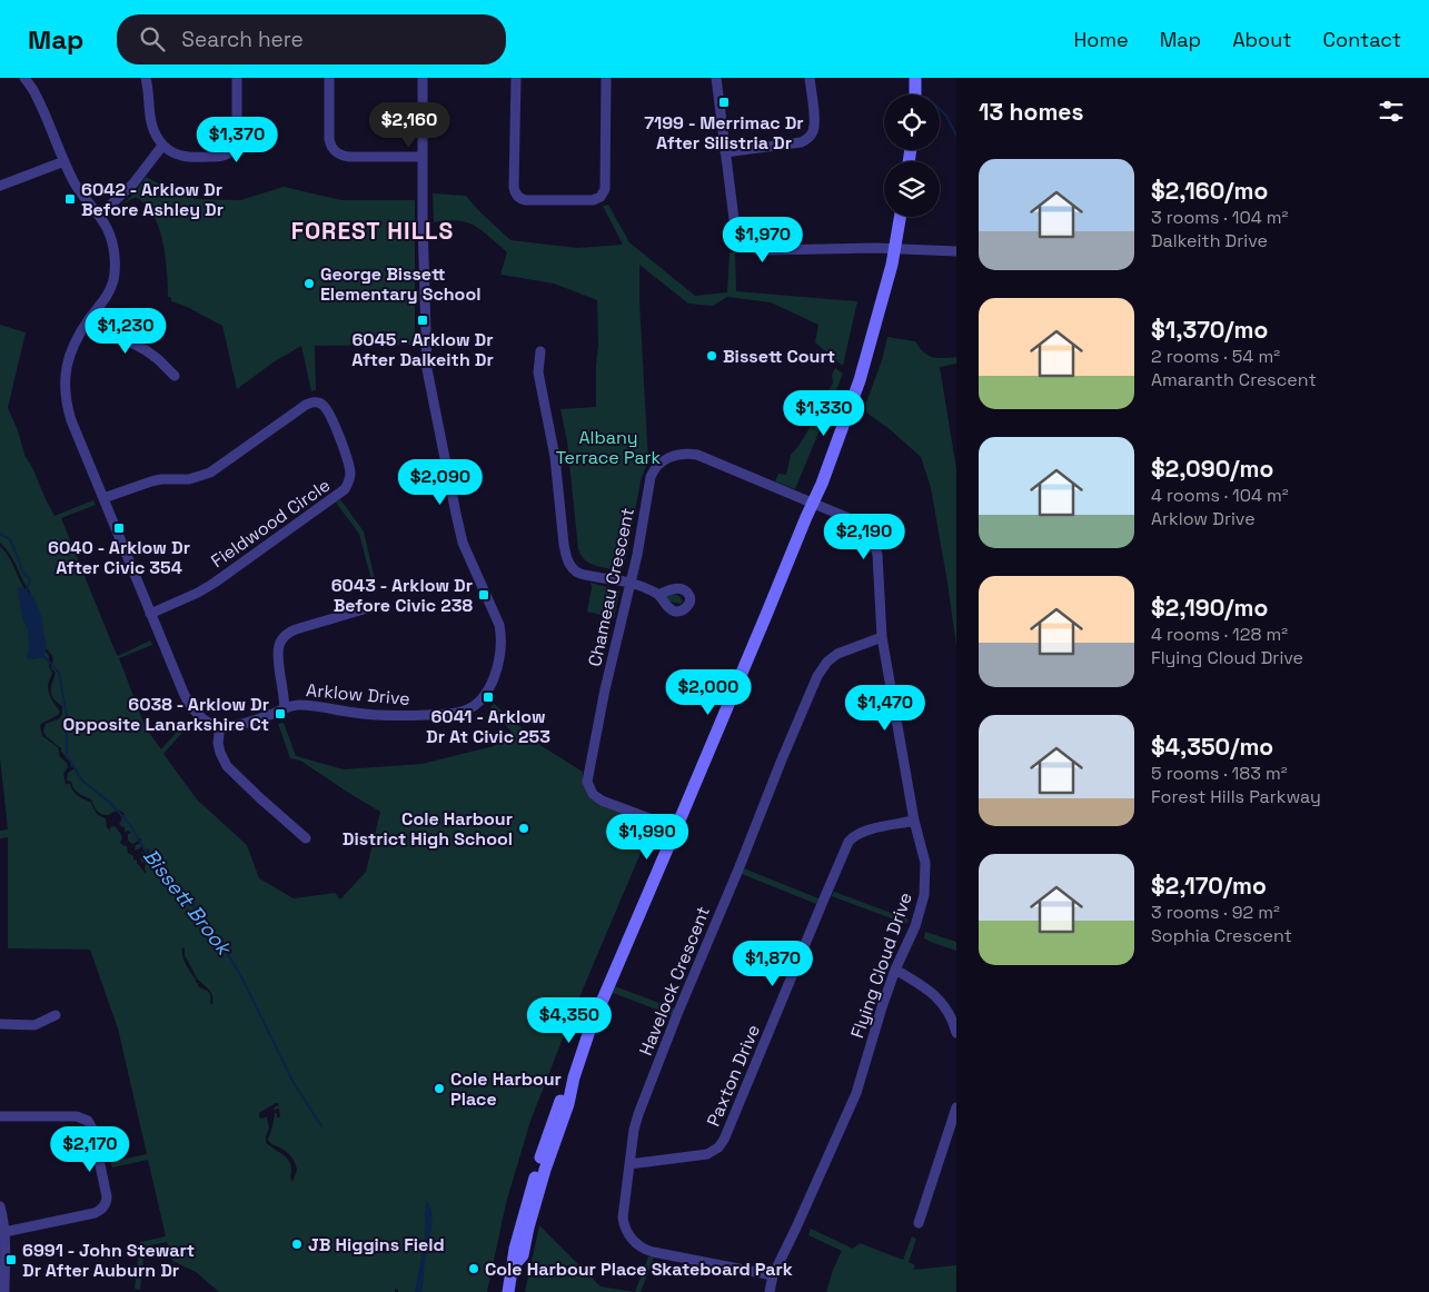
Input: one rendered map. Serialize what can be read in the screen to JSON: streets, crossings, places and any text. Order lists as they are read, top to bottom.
{
  "streets": {
    "street": [
      "Fieldwood Circle",
      "Chameau Crescent",
      "Arklow Drive",
      "Flying Cloud Drive",
      "Havelock Crescent",
      "Paxton Drive"
    ]
  },
  "crossings": [
    ["Chameau Crescent", "Flying Cloud Drive"],
    ["Flying Cloud Drive", "Havelock Crescent"],
    ["Flying Cloud Drive", "Paxton Drive"],
    ["Havelock Crescent", "Paxton Drive"]
  ],
  "districts": ["FOREST HILLS"],
  "water": ["Bissett Brook"],
  "parks": ["Albany Terrace Park"],
  "places": {
    "transit": [
      "7199 - Merrimac Dr After Silistria Dr",
      "6042 - Arklow Dr Before Ashley Dr",
      "6045 - Arklow Dr After Dalkeith Dr",
      "6040 - Arklow Dr After Civic 354",
      "6043 - Arklow Dr Before Civic 238",
      "6041 - Arklow Dr At Civic 253",
      "6038 - Arklow Dr Opposite Lanarkshire Ct",
      "6991 - John Stewart Dr After Auburn Dr"
    ],
    "other": [
      "George Bissett Elementary School",
      "Bissett Court",
      "Cole Harbour District High School",
      "Cole Harbour Place",
      "JB Higgins Field",
      "Cole Harbour Place Skateboard Park"
    ]
  },
  "page": {
    "header": "Map",
    "search": "Search here",
    "nav": [
      "Home",
      "Map",
      "About",
      "Contact"
    ],
    "heading": "13 homes",
    "price": [
      "$2,160",
      "$1,370",
      "$1,970",
      "$1,230",
      "$1,330",
      "$2,090",
      "$2,190",
      "$2,000",
      "$1,470",
      "$1,990",
      "$1,870",
      "$4,350",
      "$2,170"
    ],
    "list": [
      {
        "name": "$2,160/mo",
        "note": "3 rooms · 104 m² · Dalkeith Drive"
      },
      {
        "name": "$1,370/mo",
        "note": "2 rooms · 54 m² · Amaranth Crescent"
      },
      {
        "name": "$2,090/mo",
        "note": "4 rooms · 104 m² · Arklow Drive"
      },
      {
        "name": "$2,190/mo",
        "note": "4 rooms · 128 m² · Flying Cloud Drive"
      },
      {
        "name": "$4,350/mo",
        "note": "5 rooms · 183 m² · Forest Hills Parkway"
      },
      {
        "name": "$2,170/mo",
        "note": "3 rooms · 92 m² · Sophia Crescent"
      }
    ]
  }
}
